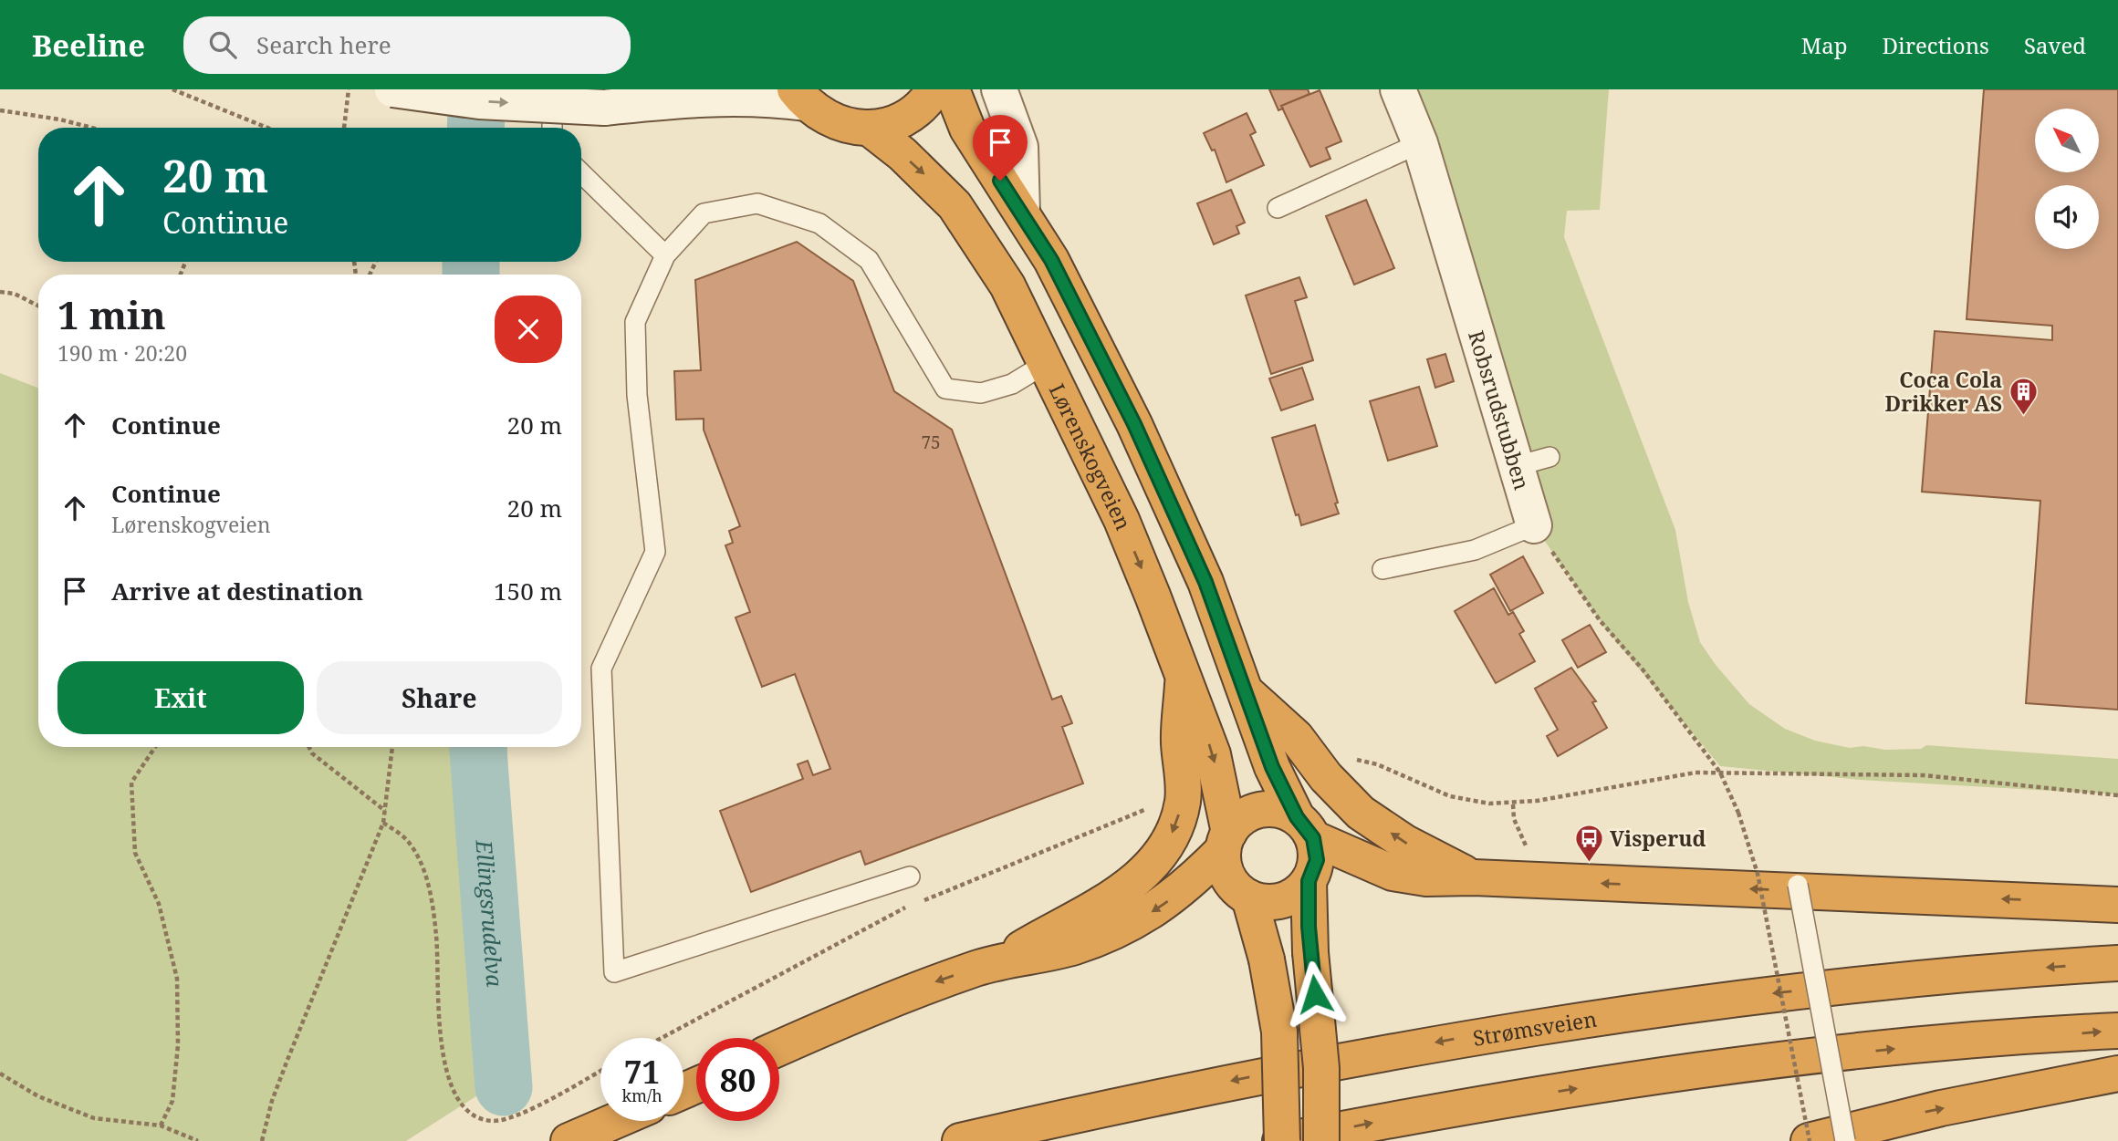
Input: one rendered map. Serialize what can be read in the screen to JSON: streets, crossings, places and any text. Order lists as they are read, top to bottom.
{
  "streets": {
    "highway": ["Lørenskogveien", "Strømsveien"],
    "street": ["Robsrudstubben"]
  },
  "water": ["Ellingsrudelva"],
  "places": {
    "building": ["Coca Cola Drikker AS"],
    "bus stop": ["Visperud"]
  },
  "house_numbers": ["75"],
  "north": "top left",
  "page": {
    "header": "Beeline",
    "search": "Search here",
    "nav": ["Map", "Directions", "Saved"],
    "turn": ["20 m", "Continue"],
    "heading": ["1 min", "190 m · 20:20"],
    "list": [
      {
        "name": "Continue",
        "value": "20 m"
      },
      {
        "name": "Continue",
        "note": "Lørenskogveien",
        "value": "20 m"
      },
      {
        "name": "Arrive at destination",
        "value": "150 m"
      }
    ],
    "buttons": ["Exit", "Share"],
    "speed": "71 km/h",
    "limit": "80"
  }
}
